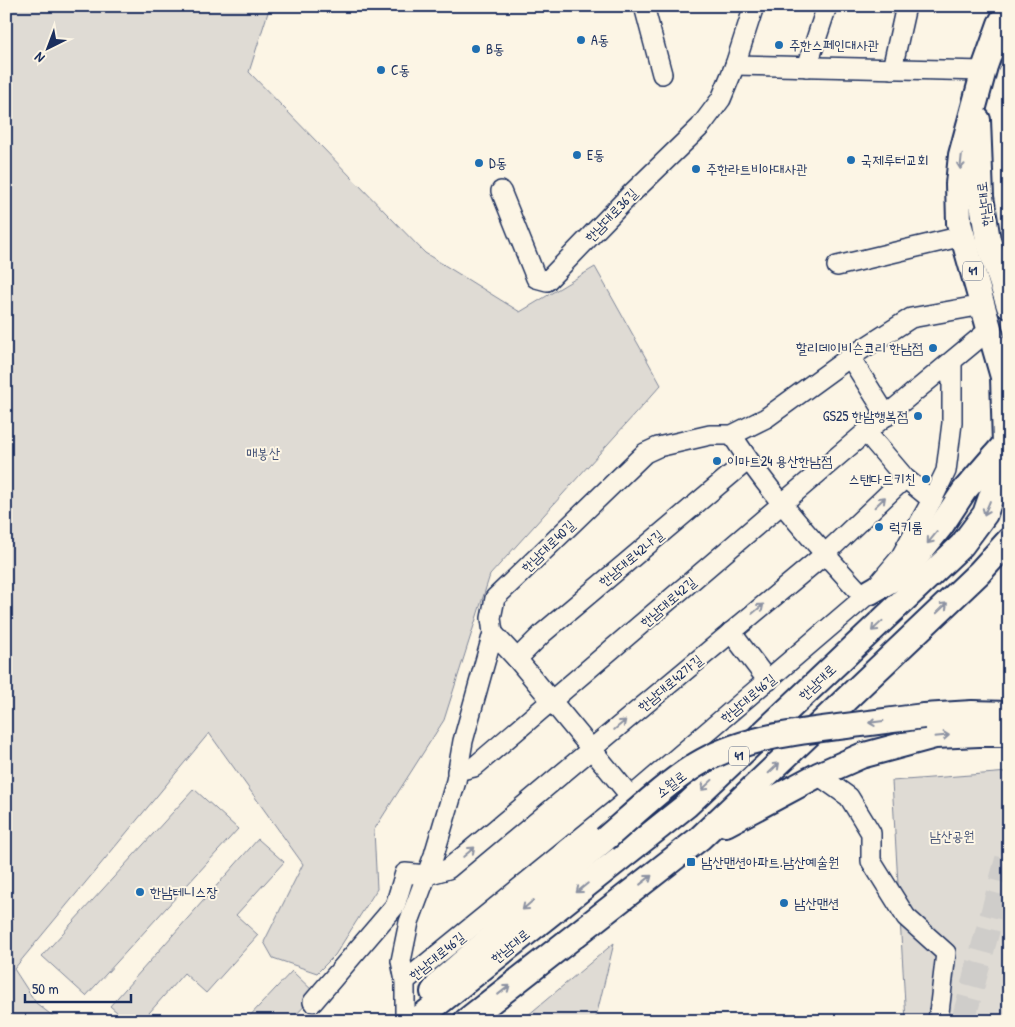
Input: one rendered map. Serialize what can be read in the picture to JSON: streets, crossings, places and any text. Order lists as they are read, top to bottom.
{
  "streets": {
    "main road": ["한남대로", "41", "소월로"],
    "street": [
      "한남대로36길",
      "한남대로40길",
      "한남대로42나길",
      "한남대로42길",
      "한남대로42가길",
      "한남대로46길"
    ]
  },
  "crossings": [
    ["한남대로", "한남대로40길"],
    ["한남대로", "한남대로42길"],
    ["한남대로", "소월로"],
    ["한남대로40길", "한남대로42길"],
    ["한남대로40길", "한남대로42가길"],
    ["한남대로40길", "한남대로46길"],
    ["한남대로42길", "한남대로46길"]
  ],
  "one_way": ["한남대로42가길"],
  "parks": ["매봉산", "남산공원"],
  "places": {
    "other": [
      "A동",
      "주한스페인대사관",
      "B동",
      "C동",
      "E동",
      "국제루터교회",
      "D동",
      "주한라트비아대사관",
      "할리데이비슨코리 한남점",
      "GS25 한남행복점",
      "이마트24 용산한남점",
      "스탠다드키친",
      "럭키룸",
      "한남테니스장",
      "남산맨션"
    ],
    "transit": ["남산맨션아파트.남산예술원"]
  },
  "scale_bar": "50 m",
  "north": "bottom left"
}
